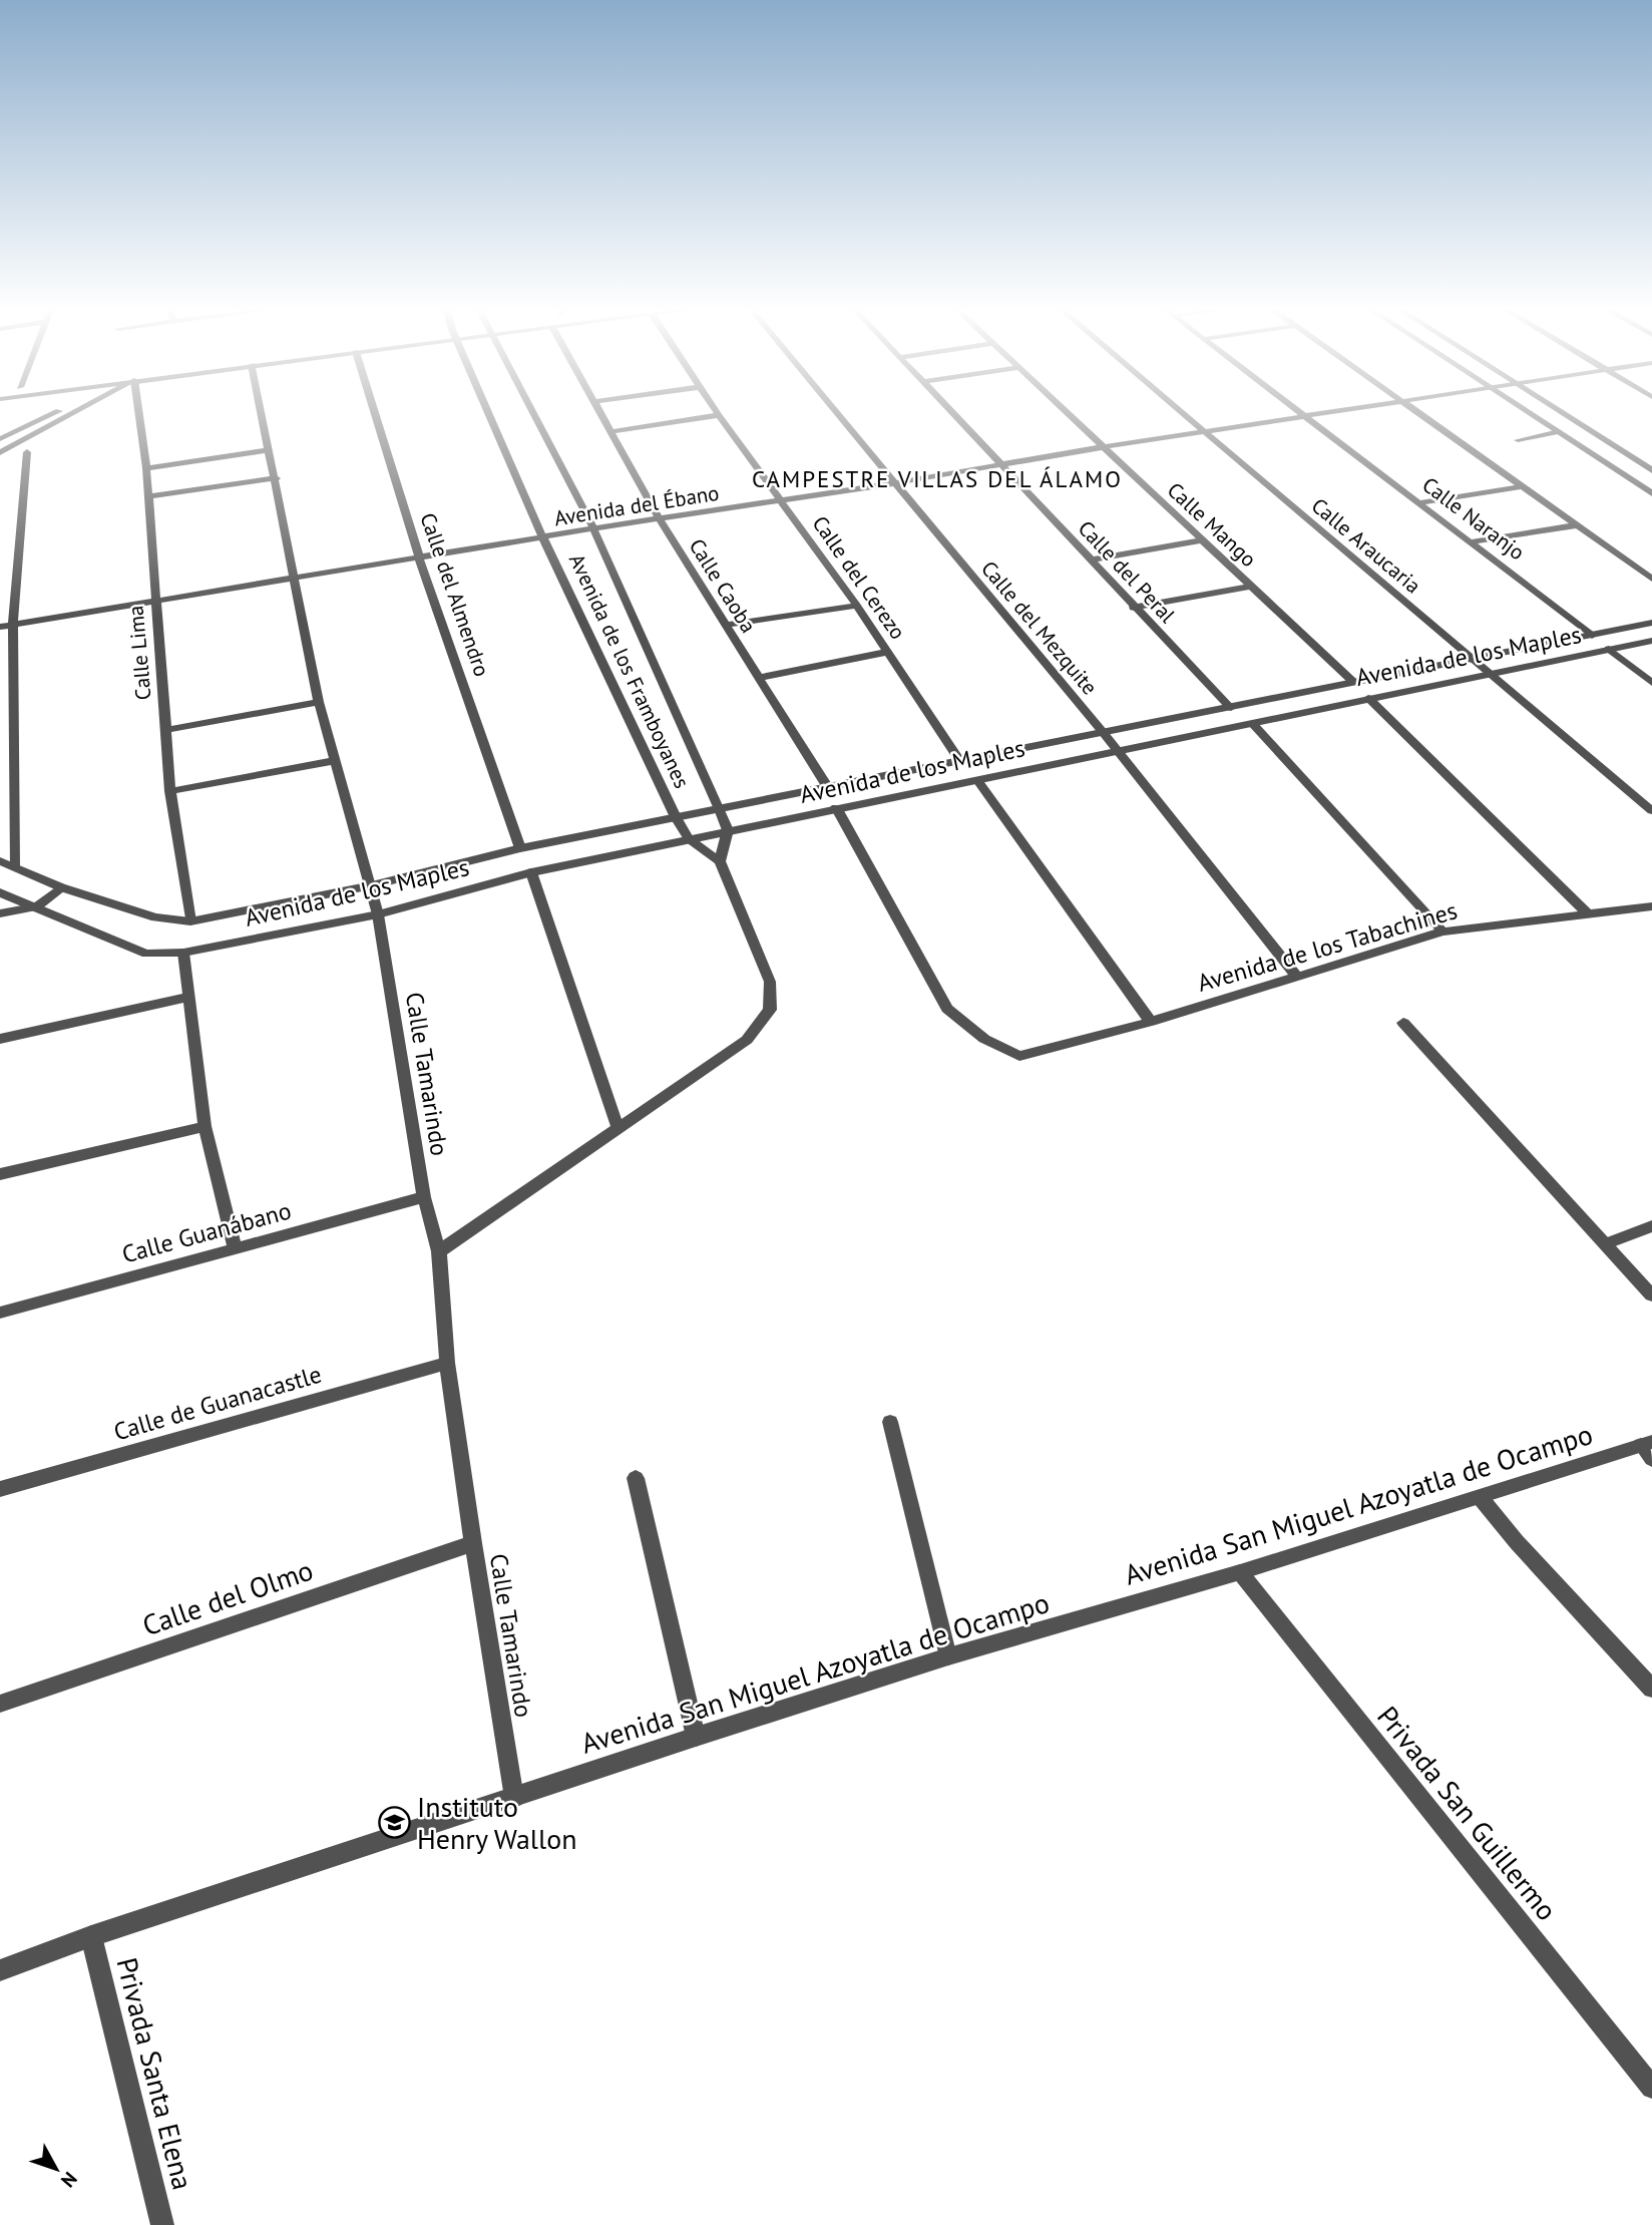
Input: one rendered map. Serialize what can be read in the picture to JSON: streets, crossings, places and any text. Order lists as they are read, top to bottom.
{
  "streets": {
    "street": [
      "Avenida del Ébano",
      "Calle Naranjo",
      "Calle Mango",
      "Calle Araucaria",
      "Calle del Peral",
      "Calle del Cerezo",
      "Calle Caoba",
      "Calle del Almendro",
      "Calle del Mezquite",
      "Calle Lima",
      "Avenida de los Maples",
      "Avenida de los Framboyanes",
      "Avenida de los Tabachines",
      "Calle Tamarindo",
      "Calle Guanábano",
      "Calle de Guanacastle",
      "Avenida San Miguel Azoyatla de Ocampo",
      "Calle del Olmo",
      "Privada San Guillermo",
      "Privada Santa Elena"
    ]
  },
  "crossings": [
    ["Avenida del Ébano", "Calle Naranjo"],
    ["Avenida del Ébano", "Calle Mango"],
    ["Avenida del Ébano", "Calle Araucaria"],
    ["Avenida del Ébano", "Calle del Peral"],
    ["Avenida del Ébano", "Calle del Cerezo"],
    ["Avenida del Ébano", "Calle Caoba"],
    ["Avenida del Ébano", "Calle del Almendro"],
    ["Avenida del Ébano", "Calle del Mezquite"],
    ["Avenida del Ébano", "Calle Lima"],
    ["Avenida del Ébano", "Avenida de los Framboyanes"],
    ["Avenida del Ébano", "Calle Tamarindo"],
    ["Calle Naranjo", "Avenida de los Maples"],
    ["Calle Mango", "Avenida de los Maples"],
    ["Calle Araucaria", "Avenida de los Maples"],
    ["Calle del Peral", "Avenida de los Maples"],
    ["Calle del Cerezo", "Avenida de los Maples"],
    ["Calle Caoba", "Avenida de los Maples"],
    ["Calle del Almendro", "Avenida de los Maples"],
    ["Calle del Mezquite", "Avenida de los Maples"],
    ["Calle del Mezquite", "Avenida de los Tabachines"],
    ["Calle Lima", "Avenida de los Maples"],
    ["Avenida de los Maples", "Avenida de los Framboyanes"],
    ["Avenida de los Maples", "Avenida de los Tabachines"],
    ["Avenida de los Maples", "Calle Tamarindo"],
    ["Calle Tamarindo", "Calle Guanábano"],
    ["Calle Tamarindo", "Calle de Guanacastle"],
    ["Calle Tamarindo", "Avenida San Miguel Azoyatla de Ocampo"],
    ["Calle Tamarindo", "Calle del Olmo"],
    ["Avenida San Miguel Azoyatla de Ocampo", "Privada San Guillermo"],
    ["Avenida San Miguel Azoyatla de Ocampo", "Privada Santa Elena"]
  ],
  "districts": ["CAMPESTRE VILLAS DEL ÁLAMO"],
  "places": {
    "school or university": ["Instituto Henry Wallon"]
  },
  "north": "bottom right"
}
